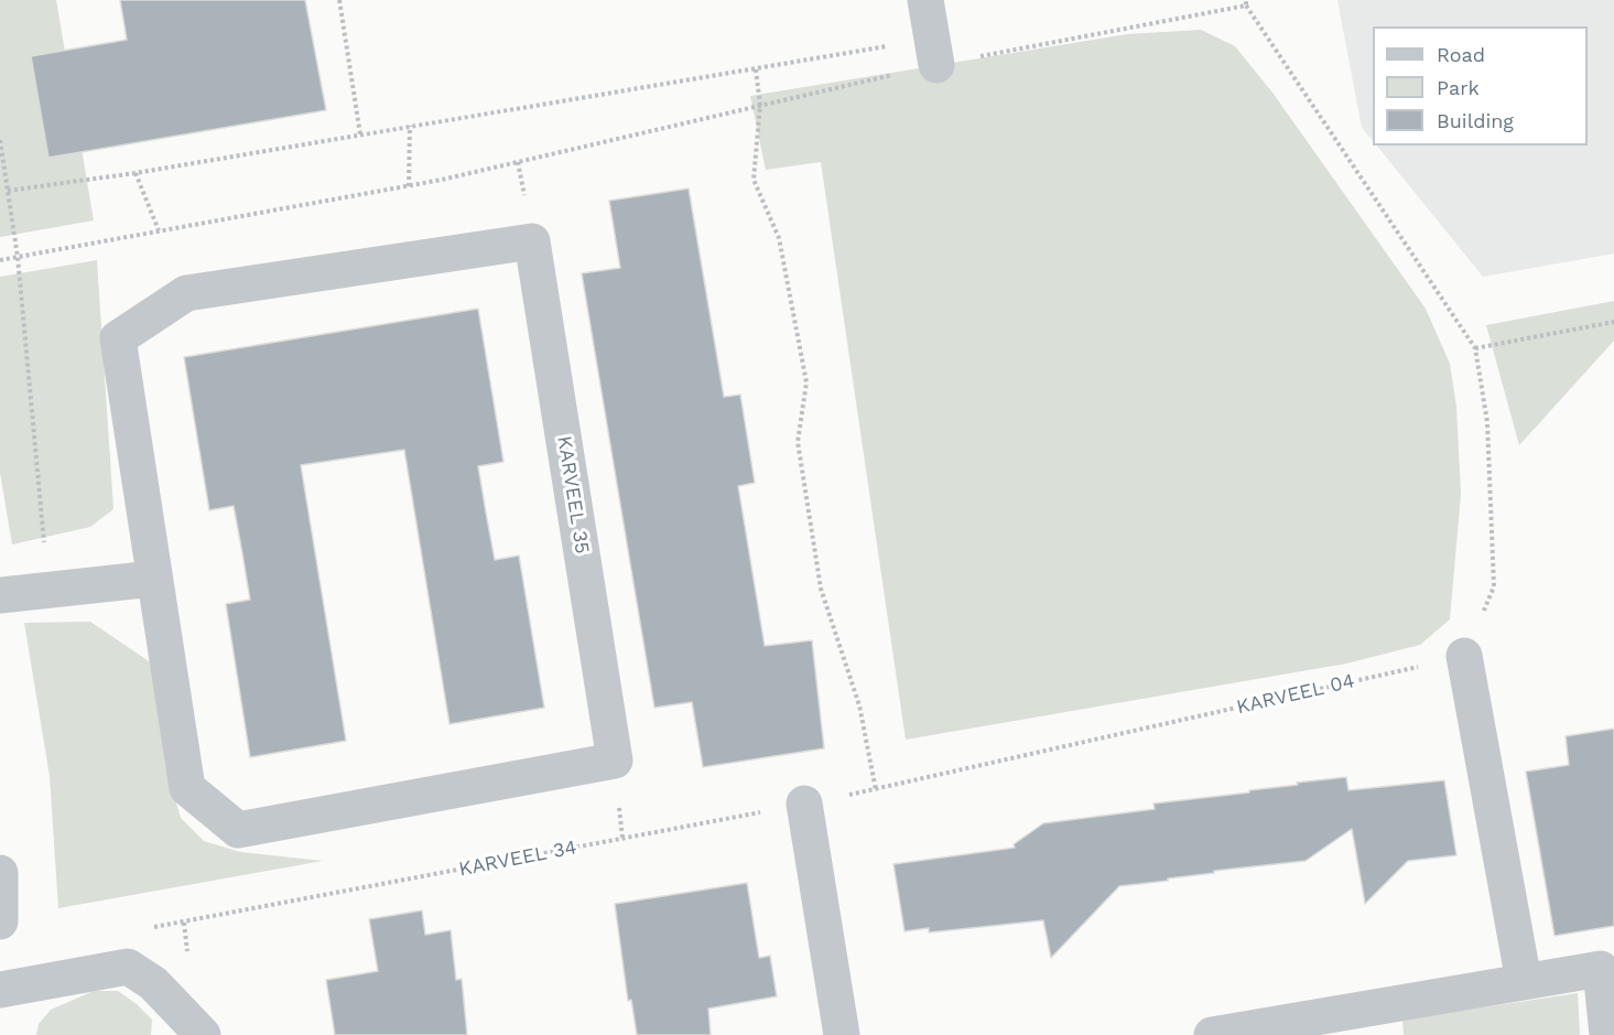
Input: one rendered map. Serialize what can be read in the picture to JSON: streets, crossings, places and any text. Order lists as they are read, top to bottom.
{
  "streets": {
    "street": ["KARVEEL 35"],
    "path": ["KARVEEL 04", "KARVEEL 34"]
  },
  "crossings": [
    ["KARVEEL 04", "KARVEEL 34"]
  ],
  "legend": ["Road", "Park", "Building"]
}
